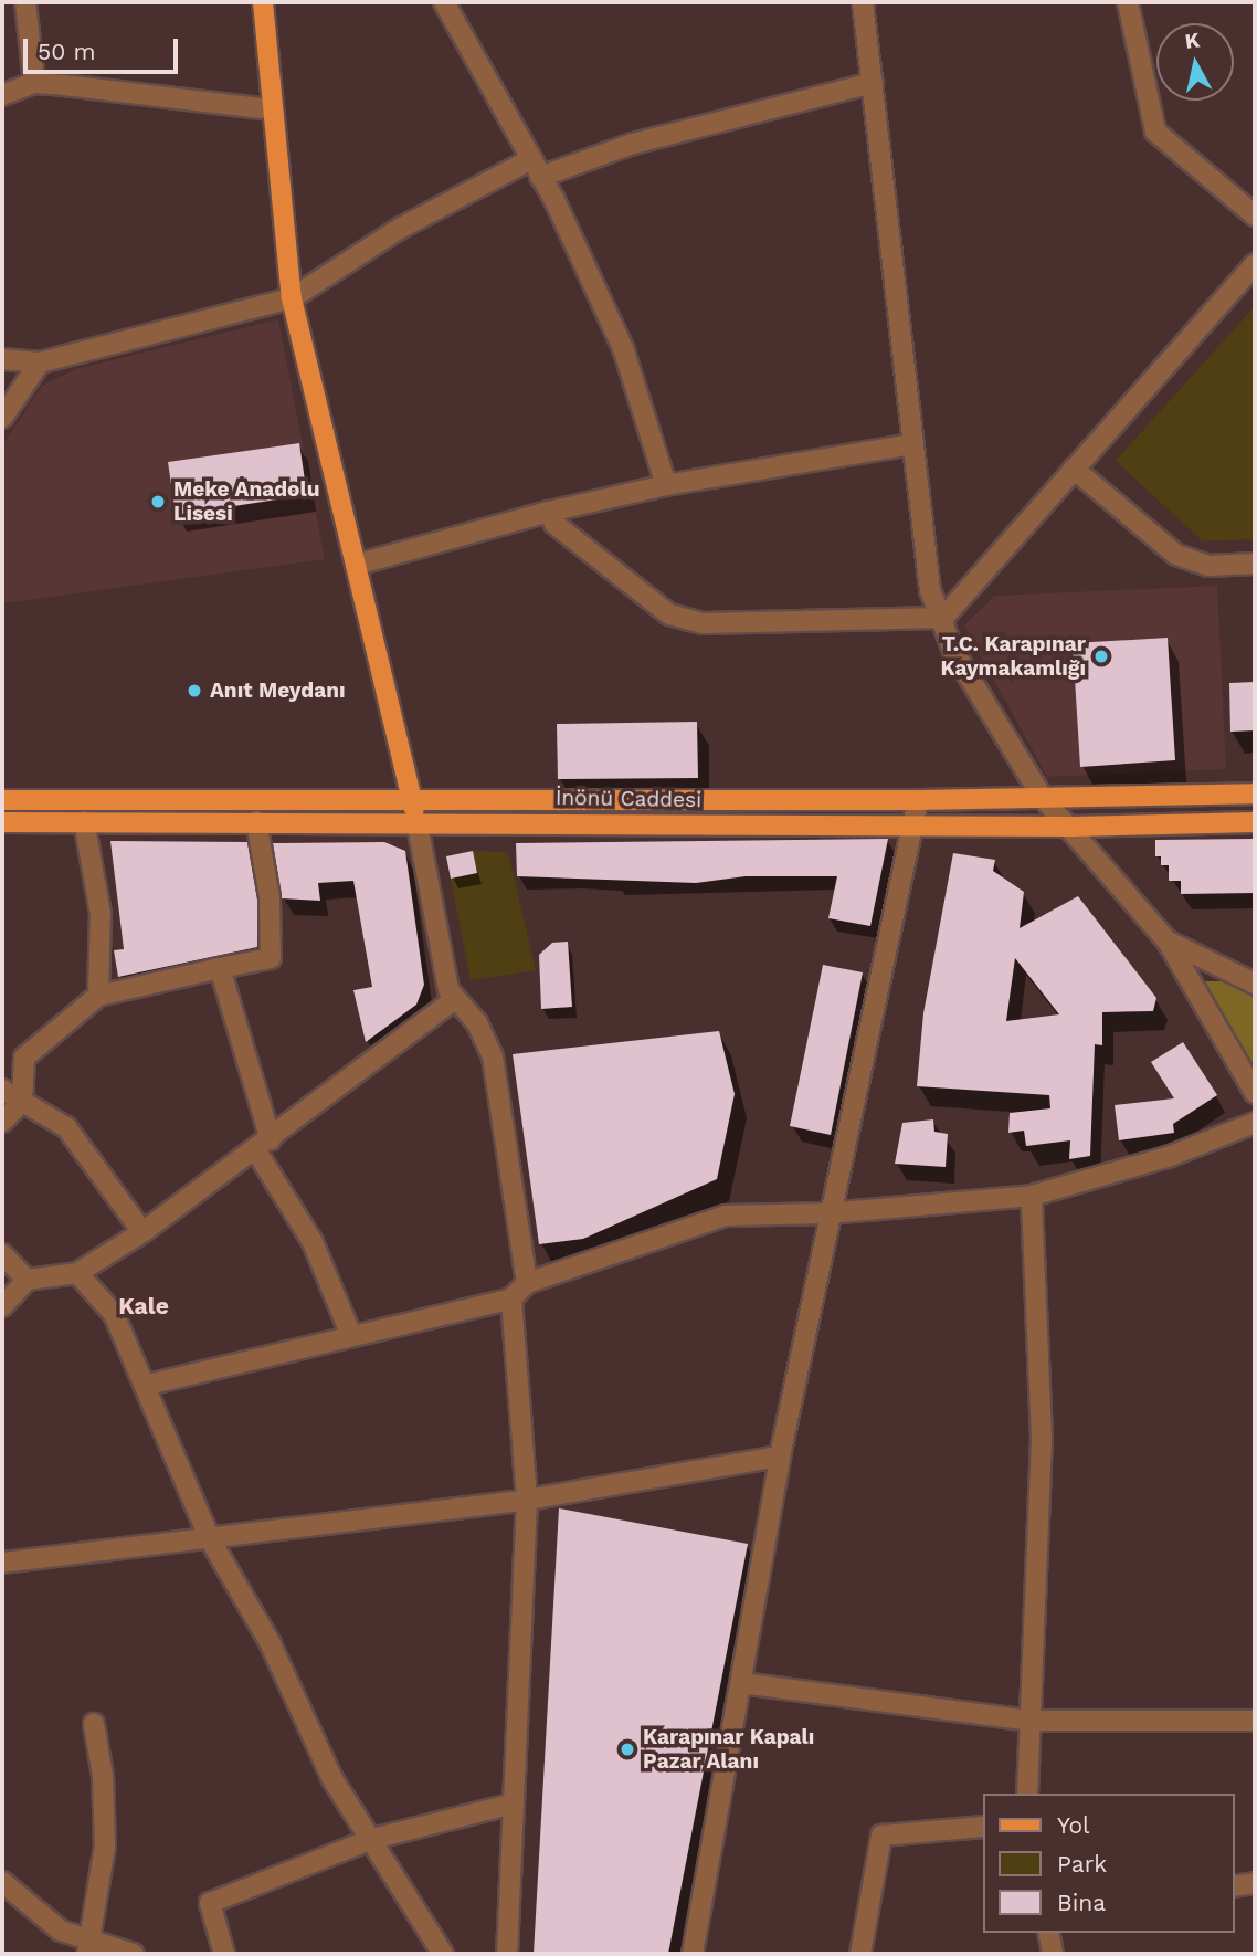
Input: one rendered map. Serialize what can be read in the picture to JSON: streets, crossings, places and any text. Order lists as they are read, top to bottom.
{
  "streets": {
    "main road": ["İnönü Caddesi"]
  },
  "districts": ["Kale"],
  "places": [
    "Meke Anadolu Lisesi",
    "T.C. Karapınar Kaymakamlığı",
    "Anıt Meydanı",
    "Karapınar Kapalı Pazar Alanı"
  ],
  "legend": ["Yol", "Park", "Bina"],
  "scale_bar": "50 m",
  "north": "top"
}
